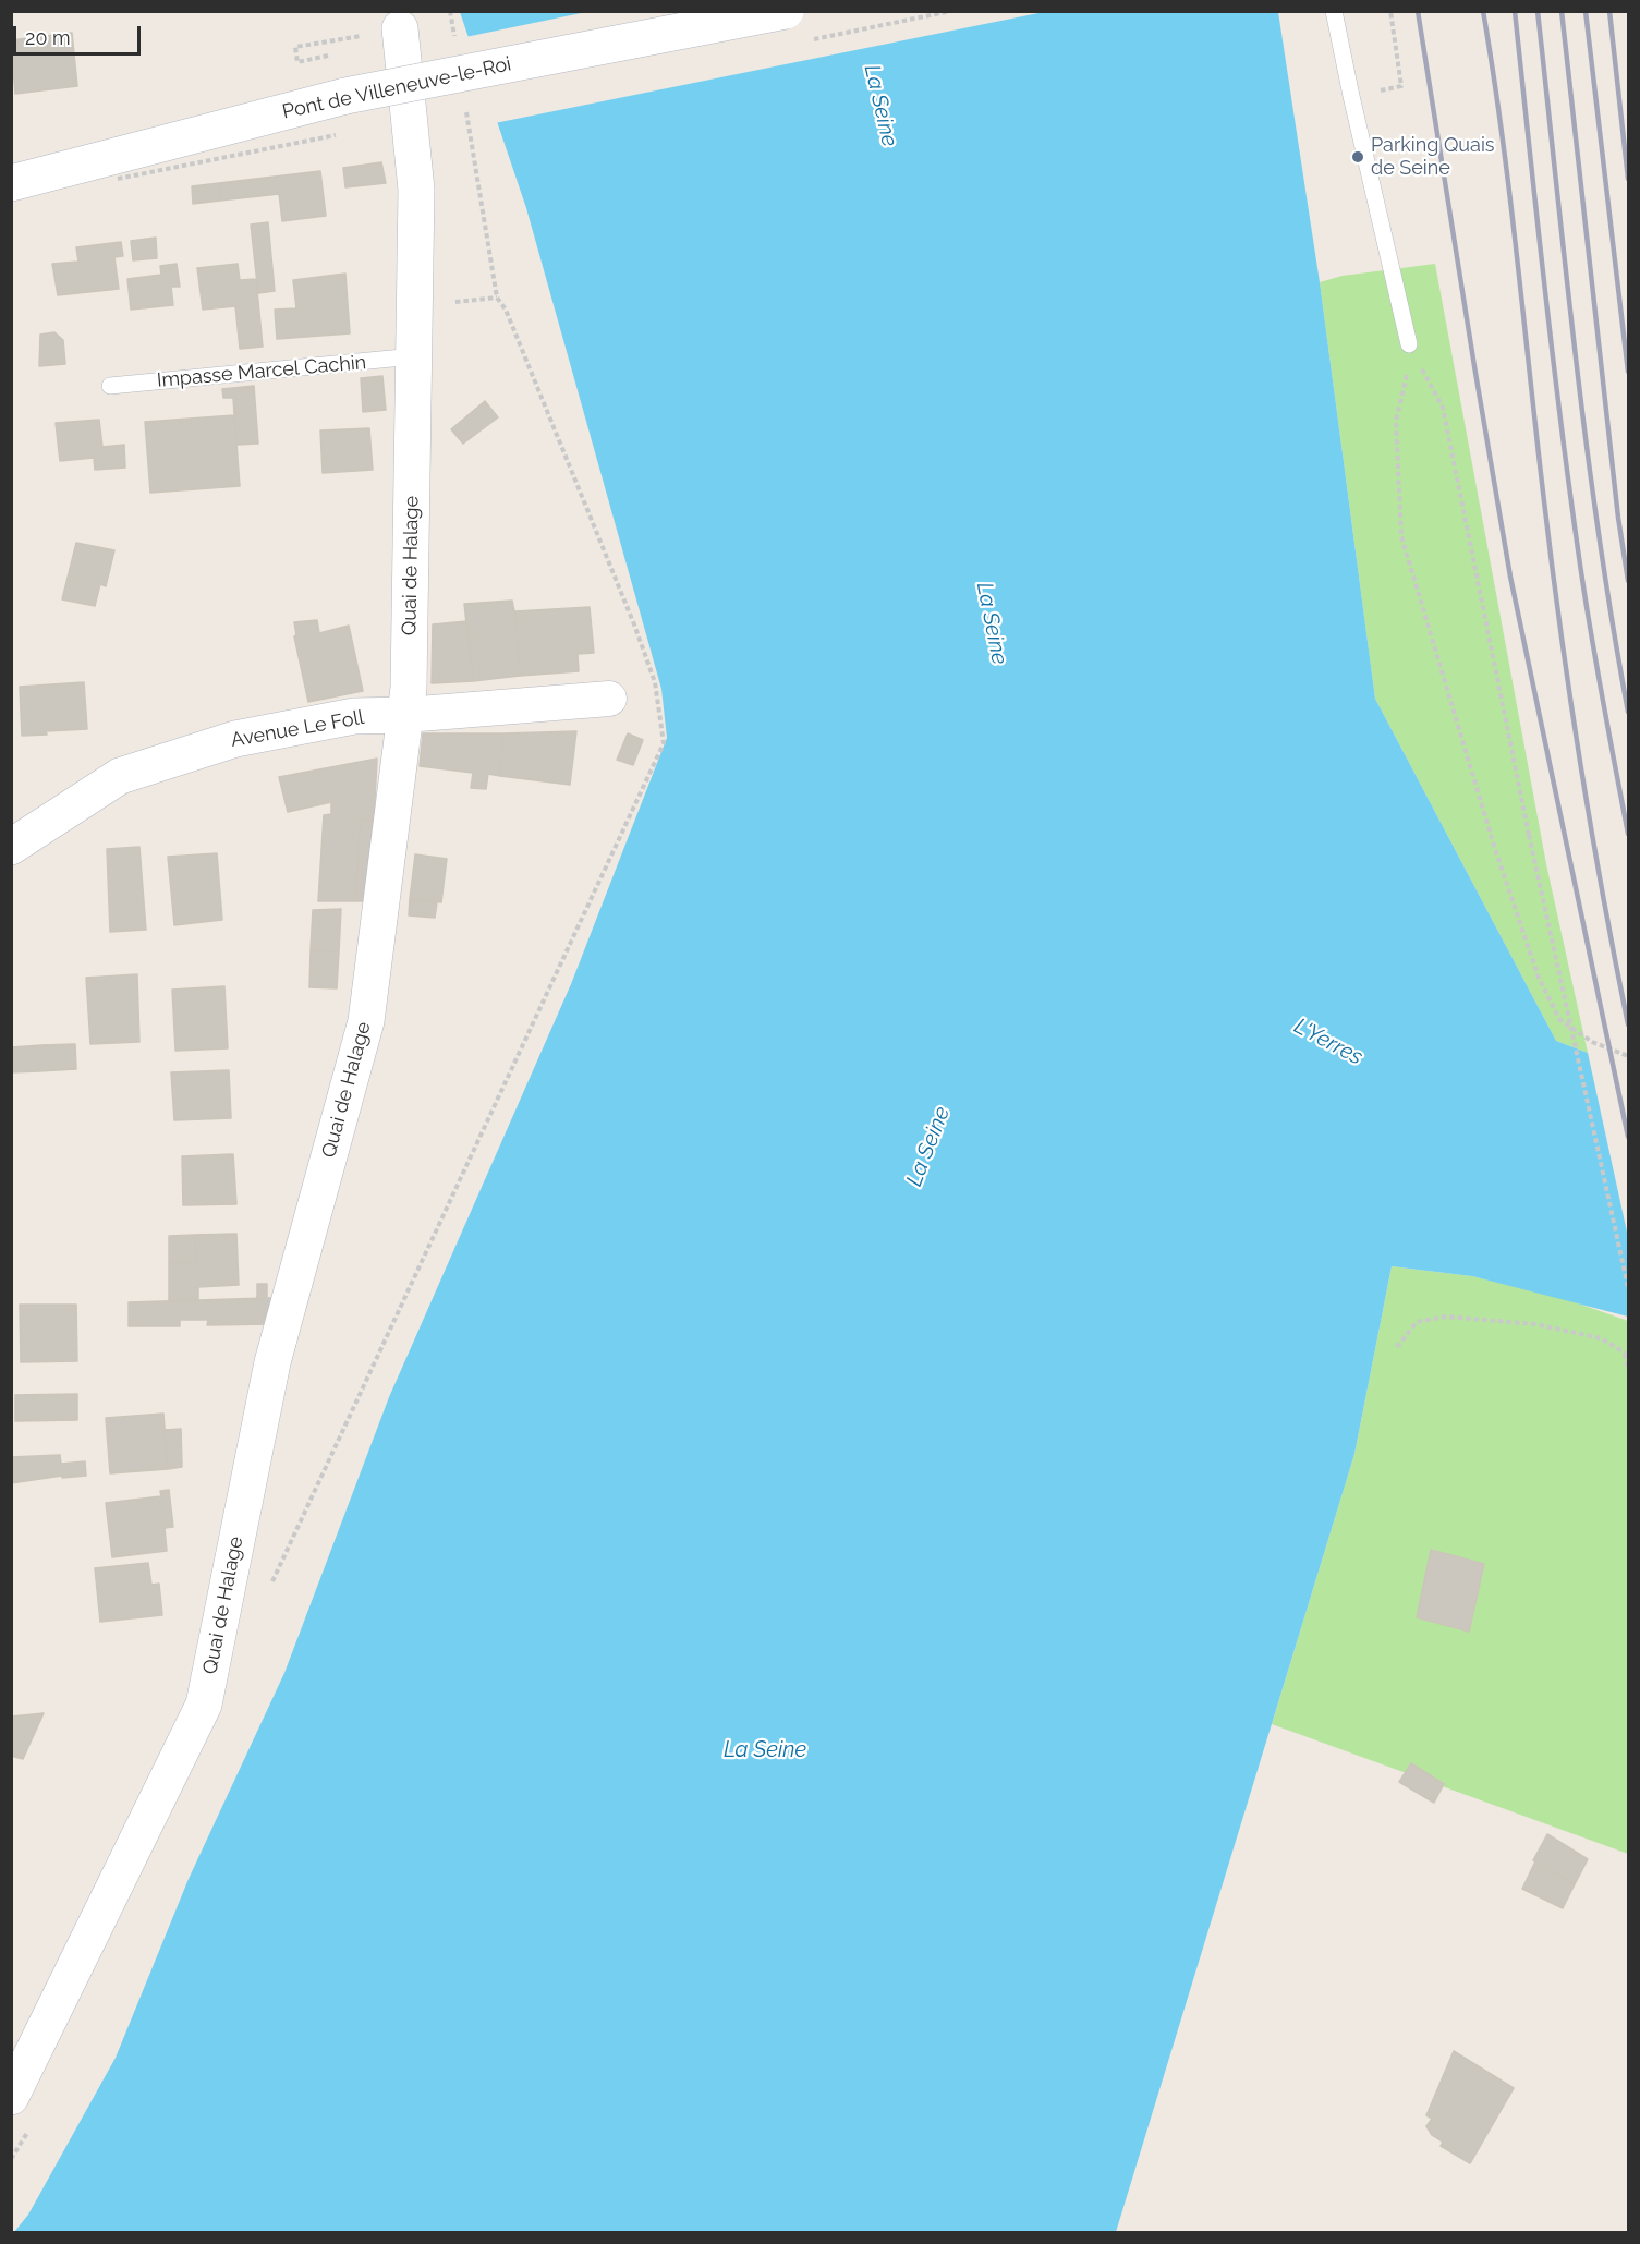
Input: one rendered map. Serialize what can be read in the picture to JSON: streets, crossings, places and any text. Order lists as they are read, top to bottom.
{
  "streets": {
    "street": ["Pont de Villeneuve-le-Roi", "Quai de Halage", "Avenue Le Foll"],
    "lane": ["Impasse Marcel Cachin"]
  },
  "crossings": [
    ["Impasse Marcel Cachin", "Quai de Halage"],
    ["Quai de Halage", "Avenue Le Foll"]
  ],
  "water": ["La Seine", "L'Yerres"],
  "places": ["Parking Quais de Seine"],
  "scale_bar": "20 m"
}
